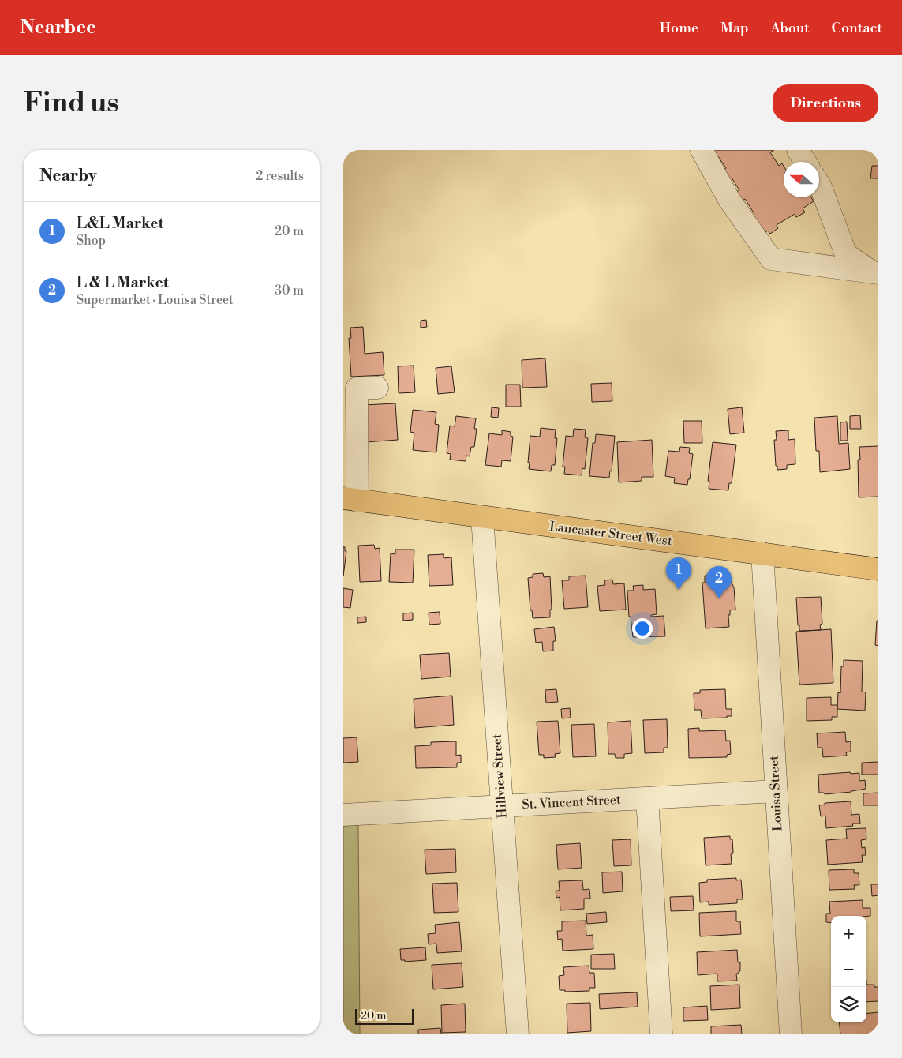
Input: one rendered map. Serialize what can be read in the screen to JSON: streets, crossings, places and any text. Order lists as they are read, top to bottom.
{
  "streets": {
    "main road": ["Lancaster Street West"],
    "street": ["Hillview Street", "Louisa Street", "St. Vincent Street"]
  },
  "crossings": [
    ["Lancaster Street West", "Hillview Street"],
    ["Lancaster Street West", "Louisa Street"],
    ["Hillview Street", "St. Vincent Street"],
    ["Louisa Street", "St. Vincent Street"]
  ],
  "scale_bar": "20 m",
  "north": "left",
  "page": {
    "header": "Nearbee",
    "nav": [
      "Home",
      "Map",
      "About",
      "Contact"
    ],
    "buttons": "Directions",
    "title": "Find us",
    "heading": ["Nearby", "2 results"],
    "list": [
      {
        "mark": "1",
        "name": "L&L Market",
        "note": "Shop",
        "value": "20 m"
      },
      {
        "mark": "2",
        "name": "L & L Market",
        "note": "Supermarket · Louisa Street",
        "value": "30 m"
      }
    ],
    "pins": ["1", "2"],
    "map_buttons": ["+", "−"],
    "scale": "20 m"
  }
}
